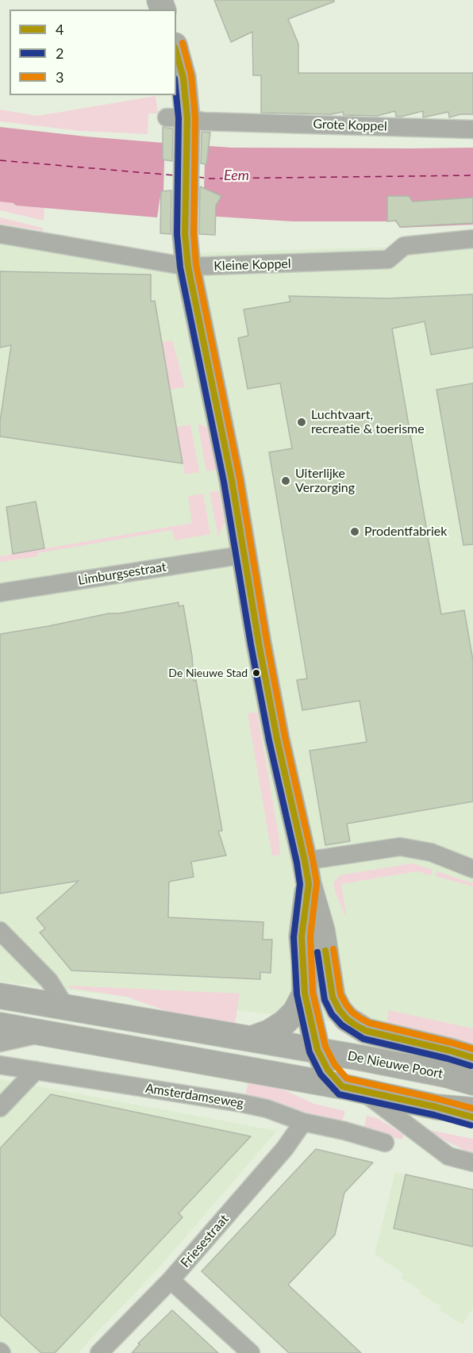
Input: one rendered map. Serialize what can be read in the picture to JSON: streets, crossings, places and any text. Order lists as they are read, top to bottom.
{
  "streets": {
    "street": [
      "Grote Koppel",
      "Kleine Koppel",
      "Limburgsestraat",
      "De Nieuwe Poort",
      "Amsterdamseweg",
      "Friesestraat"
    ]
  },
  "crossings": [
    ["Amsterdamseweg", "Friesestraat"]
  ],
  "water": ["Eem"],
  "places": [
    "Luchtvaart, recreatie & toerisme",
    "Uiterlijke Verzorging",
    "Prodentfabriek",
    "De Nieuwe Stad"
  ],
  "lines": ["transit line 3", "transit line 4", "transit line 2"],
  "legend": ["4", "2", "3"]
}
